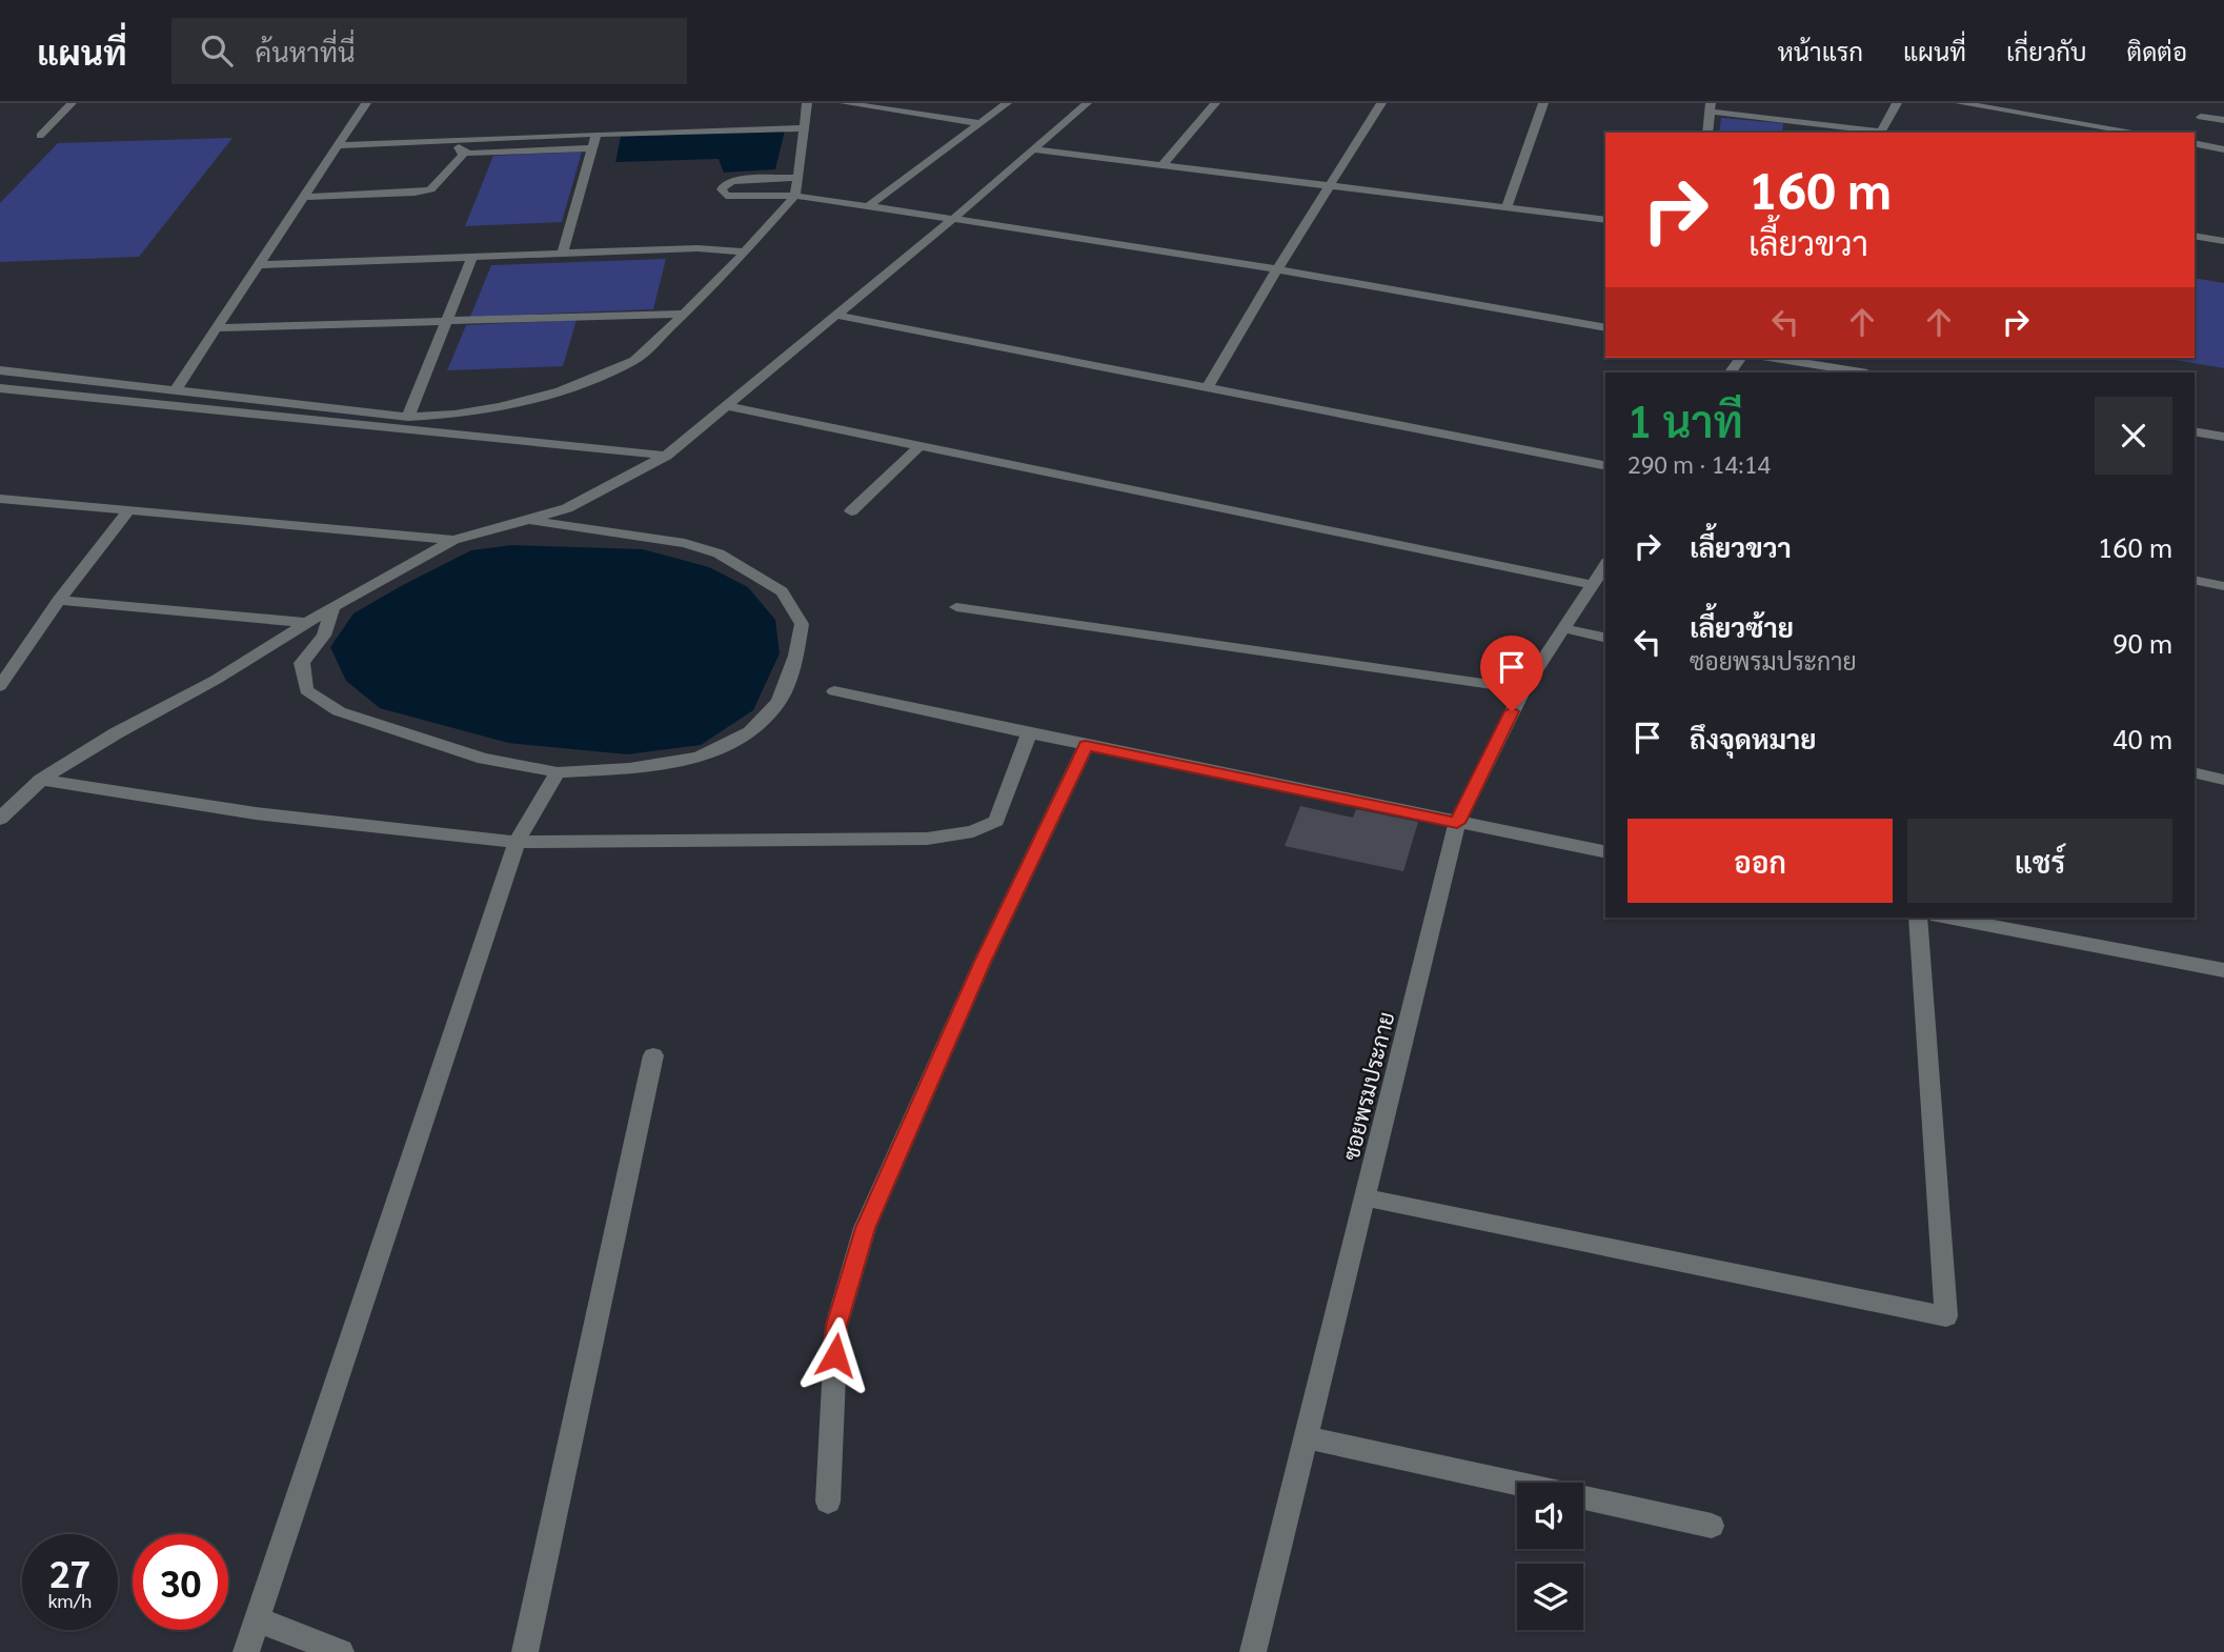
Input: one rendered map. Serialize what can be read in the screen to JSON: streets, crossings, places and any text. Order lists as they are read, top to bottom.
{
  "streets": {
    "street": ["ซอยพรมประกาย"]
  },
  "page": {
    "header": "แผนที่",
    "search": "ค้นหาที่นี่",
    "nav": [
      "หน้าแรก",
      "แผนที่",
      "เกี่ยวกับ",
      "ติดต่อ"
    ],
    "turn": ["160 m", "เลี้ยวขวา"],
    "heading": ["1 นาที", "290 m · 14:14"],
    "list": [
      {
        "name": "เลี้ยวขวา",
        "value": "160 m"
      },
      {
        "name": "เลี้ยวซ้าย",
        "note": "ซอยพรมประกาย",
        "value": "90 m"
      },
      {
        "name": "ถึงจุดหมาย",
        "value": "40 m"
      }
    ],
    "buttons": ["ออก", "แชร์"],
    "speed": "27 km/h",
    "limit": "30"
  }
}
